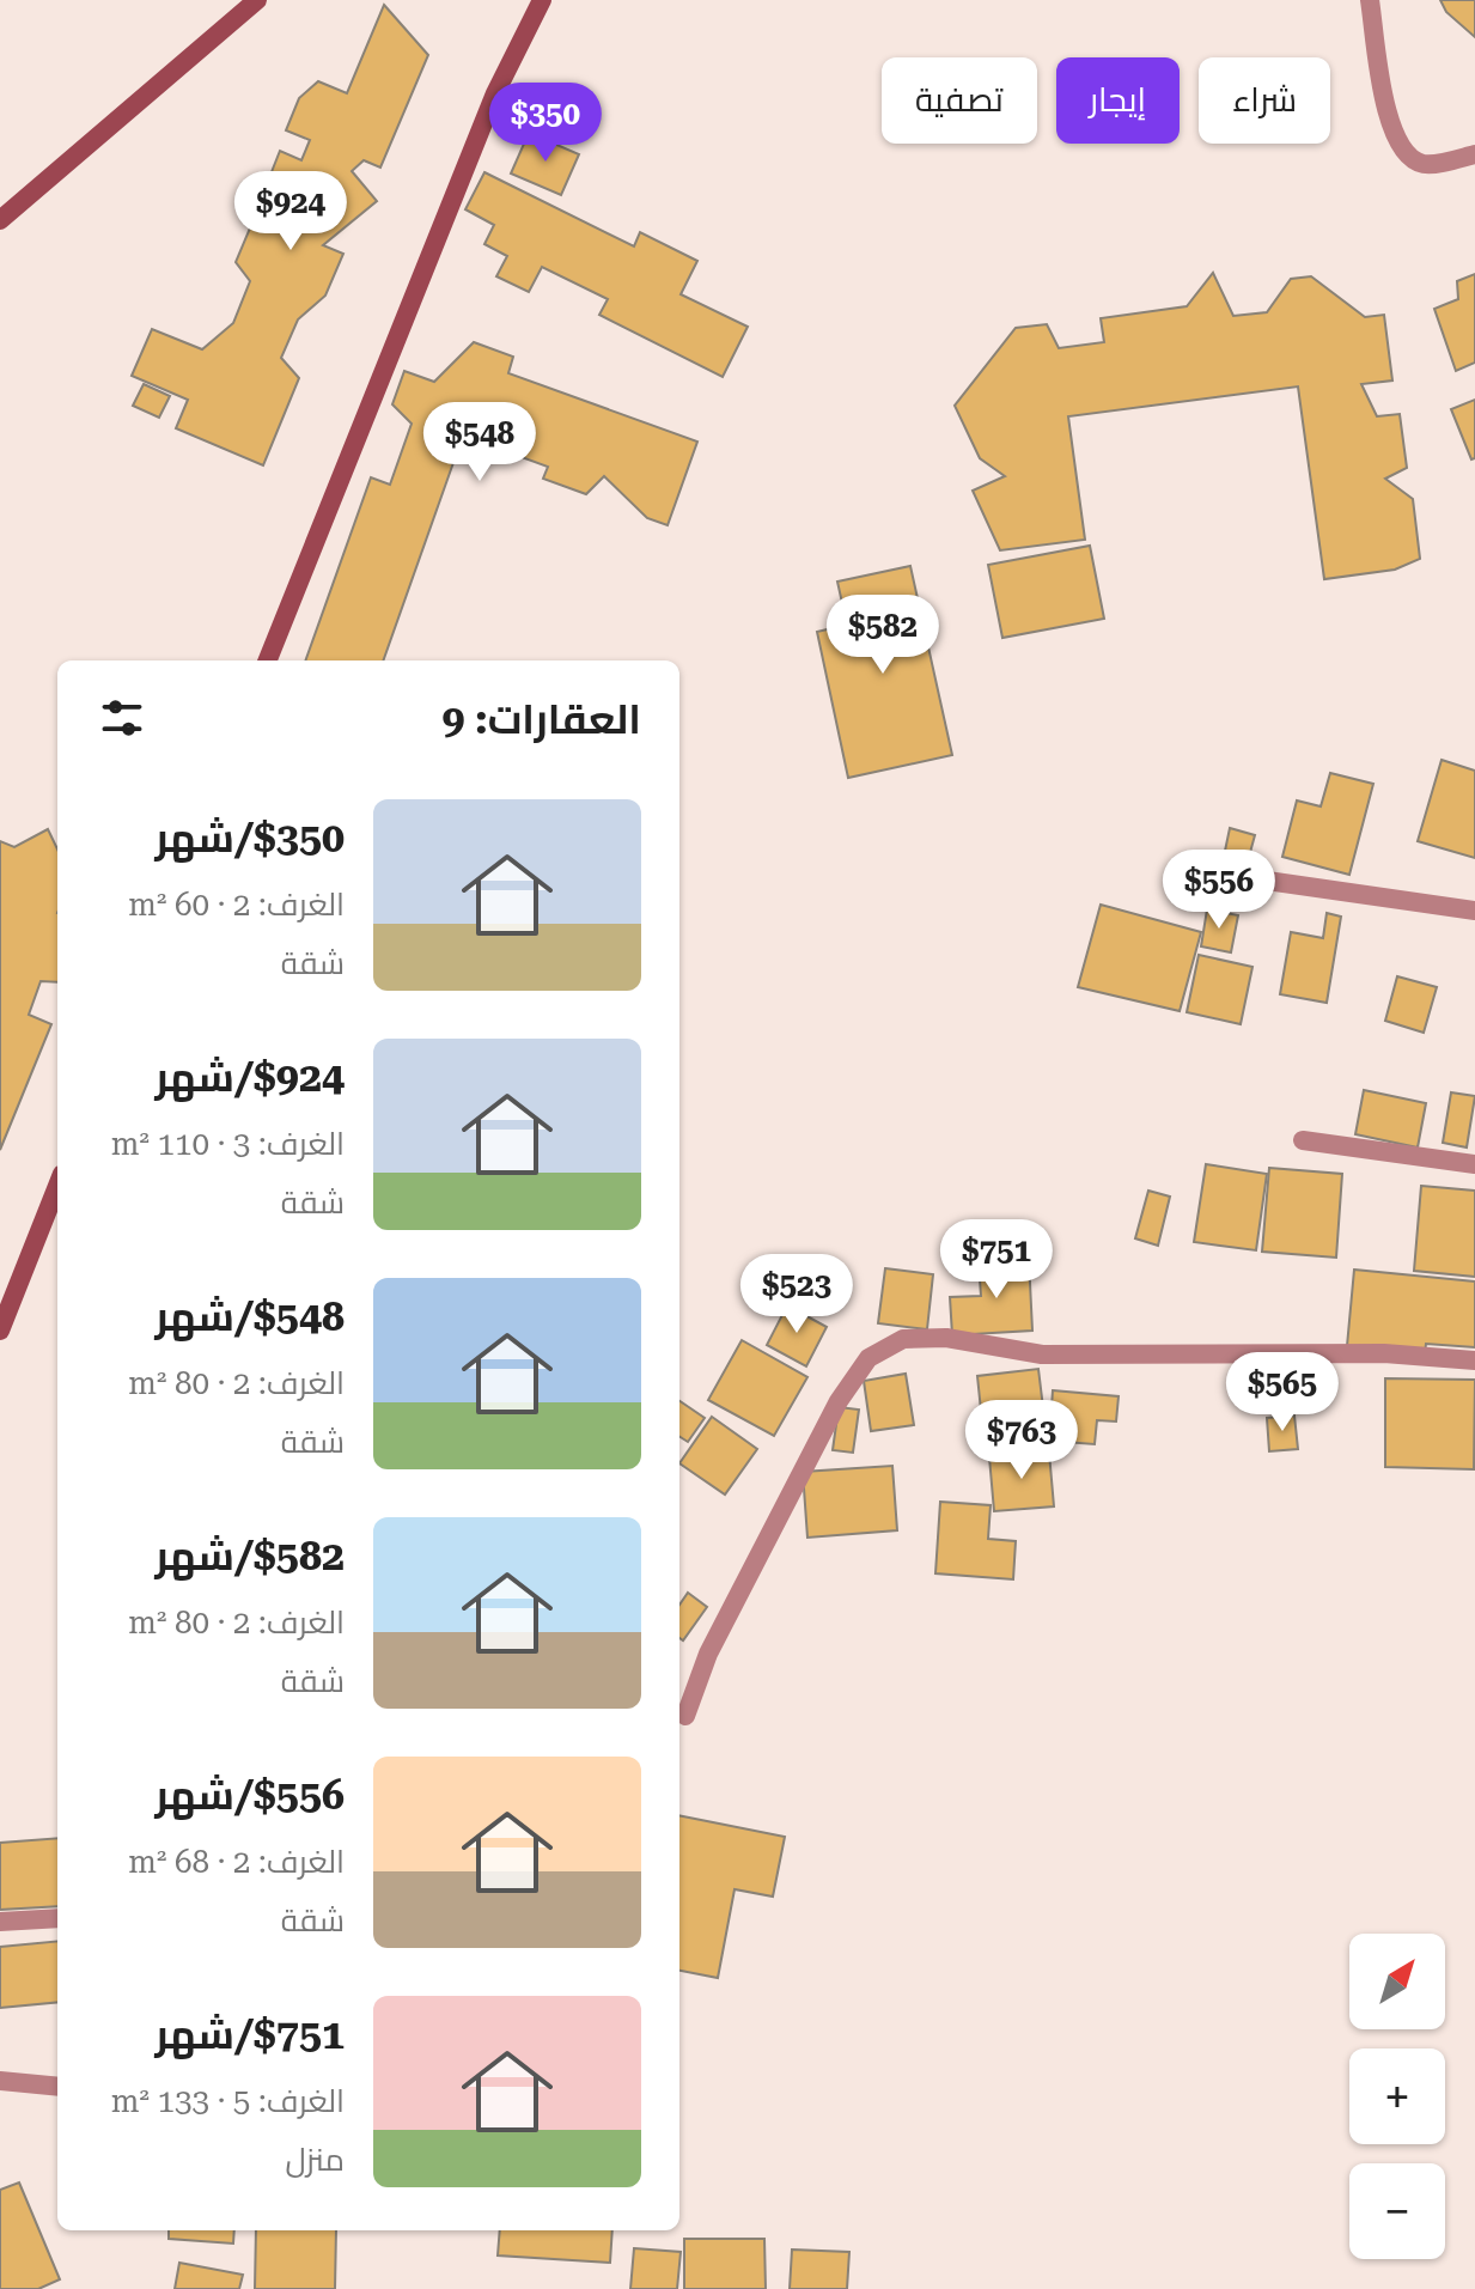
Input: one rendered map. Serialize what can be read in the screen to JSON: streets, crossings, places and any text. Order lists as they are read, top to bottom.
{
  "north": "top right",
  "page": {
    "chip": ["شراء", "إيجار", "تصفية"],
    "price": [
      "$350",
      "$924",
      "$548",
      "$582",
      "$556",
      "$751",
      "$523",
      "$565",
      "$763"
    ],
    "heading": "العقارات: 9",
    "list": [
      {
        "name": "$350/شهر",
        "note": "الغرف: 2 · 60 m² · شقة"
      },
      {
        "name": "$924/شهر",
        "note": "الغرف: 3 · 110 m² · شقة"
      },
      {
        "name": "$548/شهر",
        "note": "الغرف: 2 · 80 m² · شقة"
      },
      {
        "name": "$582/شهر",
        "note": "الغرف: 2 · 80 m² · شقة"
      },
      {
        "name": "$556/شهر",
        "note": "الغرف: 2 · 68 m² · شقة"
      },
      {
        "name": "$751/شهر",
        "note": "الغرف: 5 · 133 m² · منزل"
      }
    ],
    "map_buttons": ["+", "−"]
  }
}
